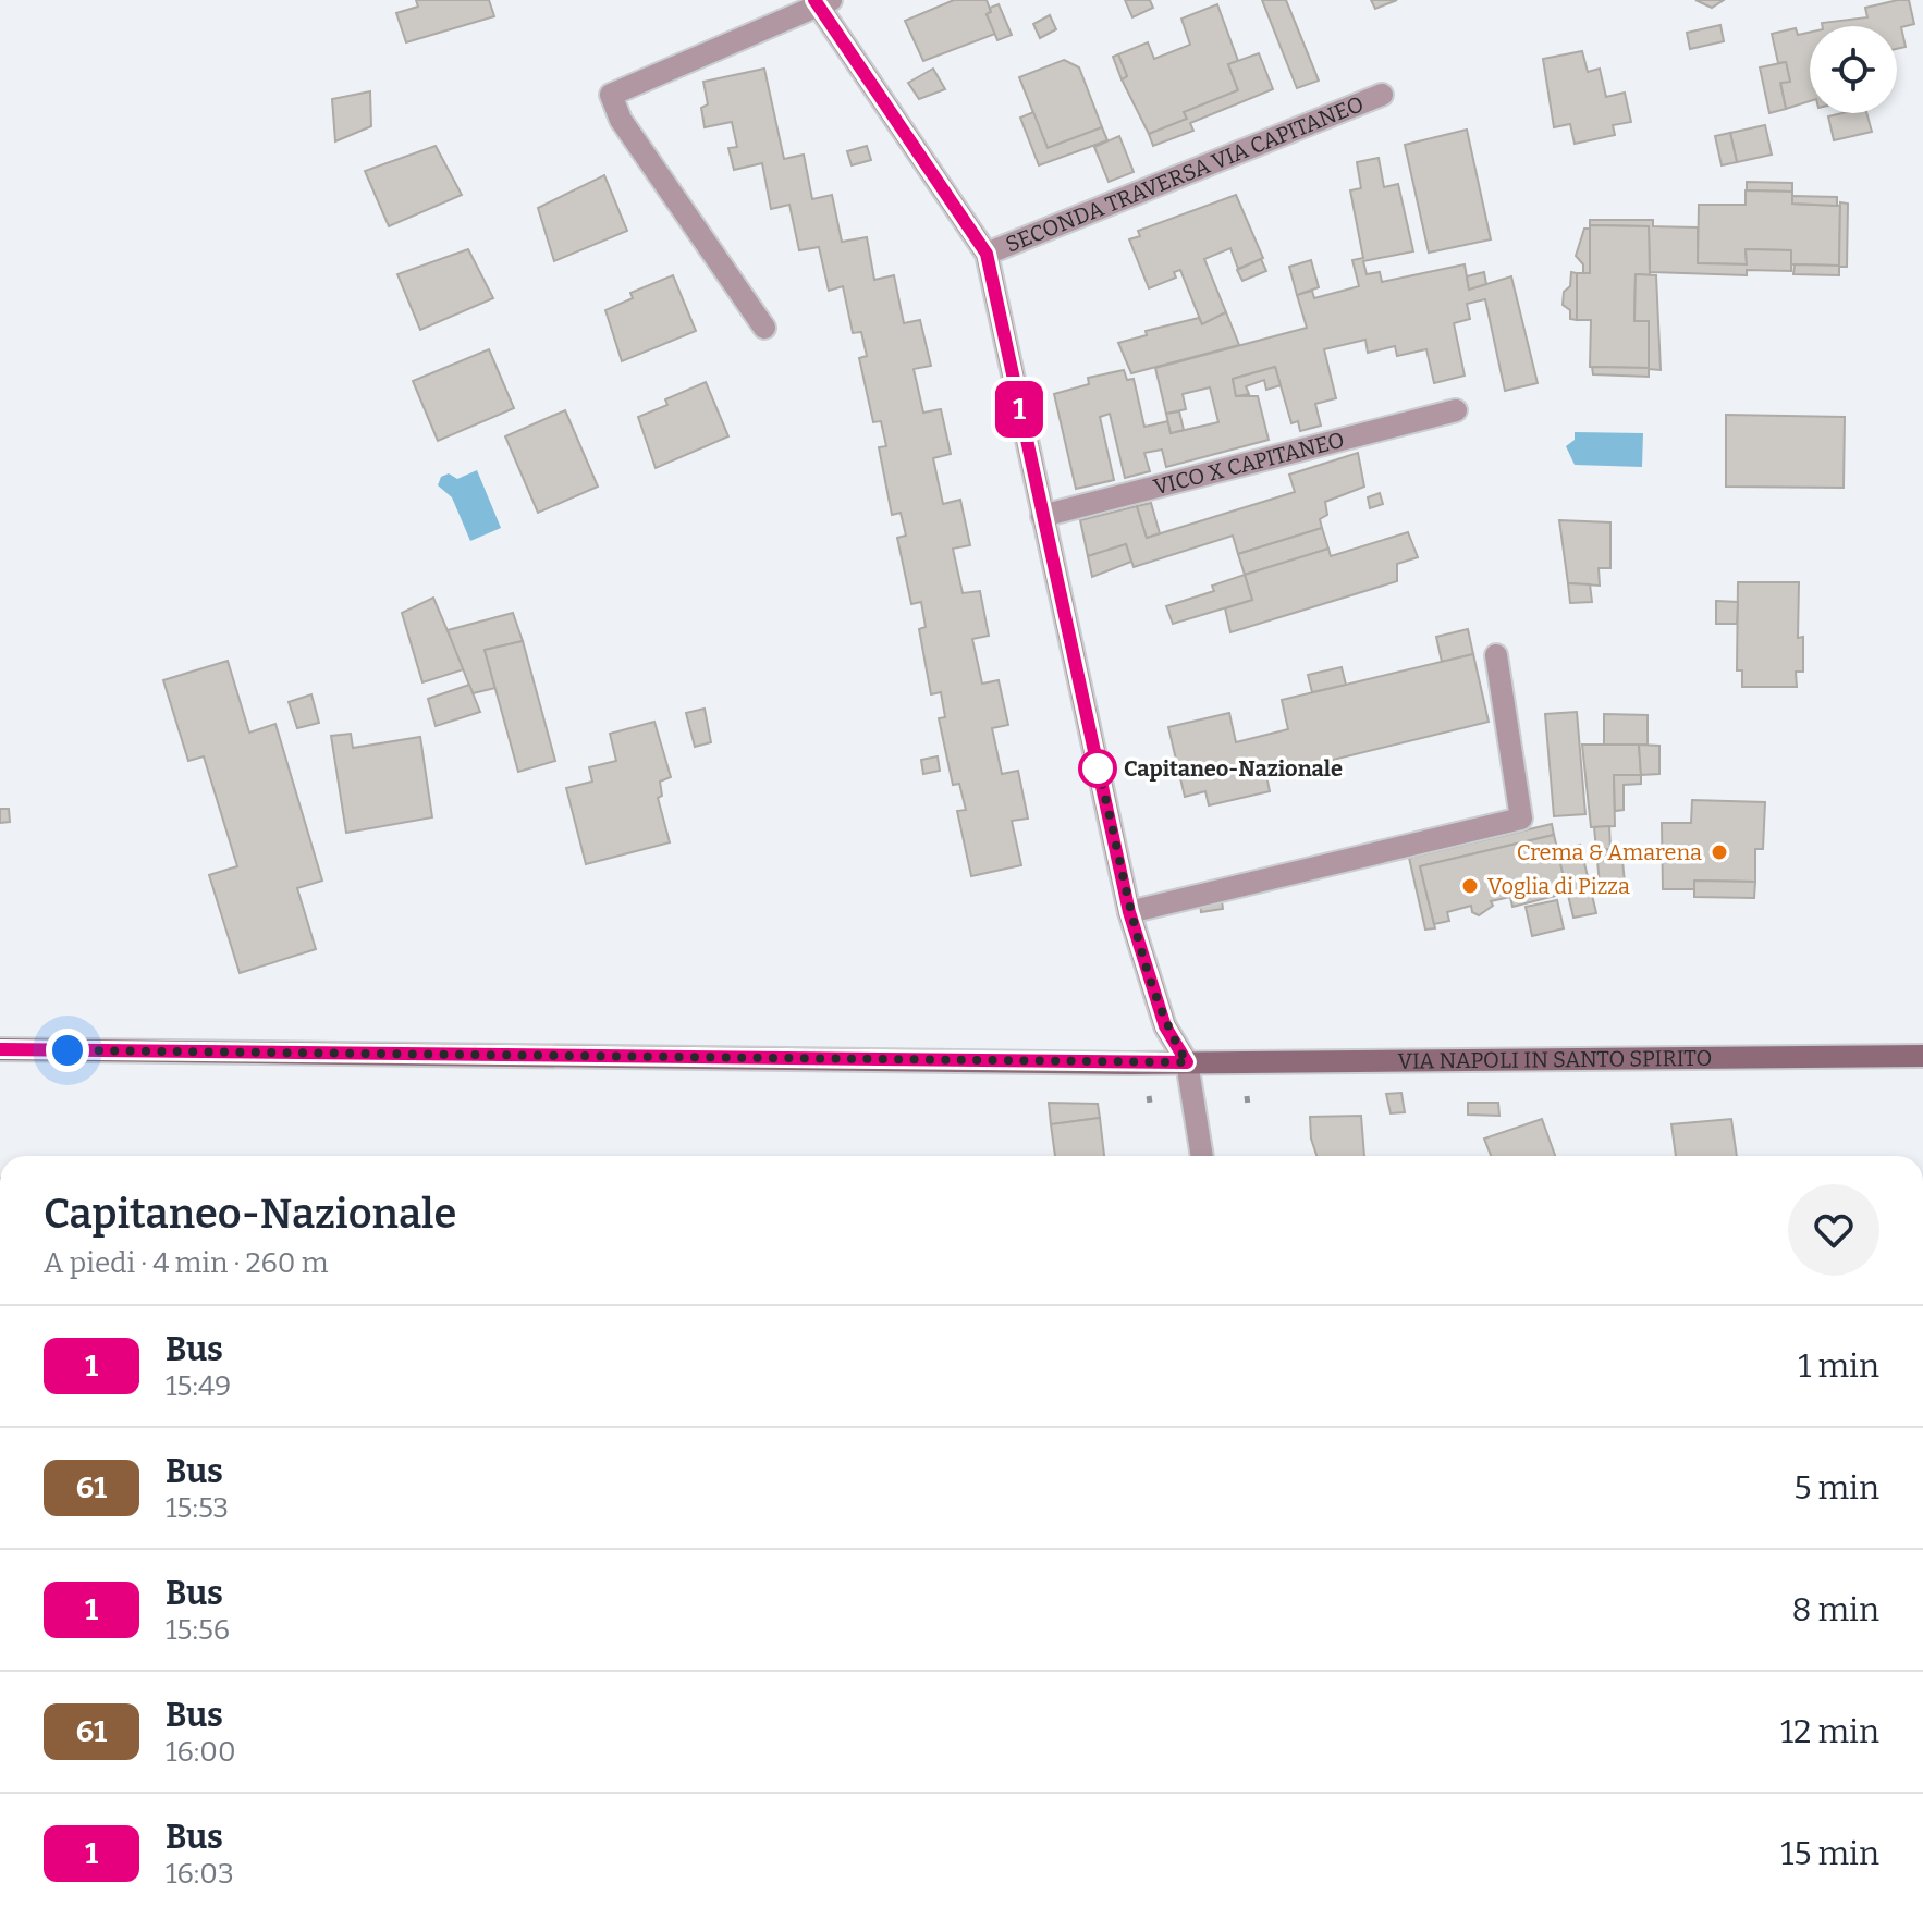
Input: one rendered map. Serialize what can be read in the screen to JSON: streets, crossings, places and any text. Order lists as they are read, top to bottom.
{
  "streets": {
    "street": ["SECONDA TRAVERSA VIA CAPITANEO", "VICO X CAPITANEO", "VIA NAPOLI IN SANTO SPIRITO"]
  },
  "places": ["Capitaneo-Nazionale", "Crema & Amarena", "Voglia di Pizza"],
  "lines": ["bus line 1"],
  "page": {
    "on_map": "1",
    "heading": ["Capitaneo-Nazionale", "A piedi · 4 min · 260 m"],
    "list": [
      {
        "mark": "1",
        "name": "Bus",
        "note": "15:49",
        "value": "1 min"
      },
      {
        "mark": "61",
        "name": "Bus",
        "note": "15:53",
        "value": "5 min"
      },
      {
        "mark": "1",
        "name": "Bus",
        "note": "15:56",
        "value": "8 min"
      },
      {
        "mark": "61",
        "name": "Bus",
        "note": "16:00",
        "value": "12 min"
      },
      {
        "mark": "1",
        "name": "Bus",
        "note": "16:03",
        "value": "15 min"
      }
    ]
  }
}
